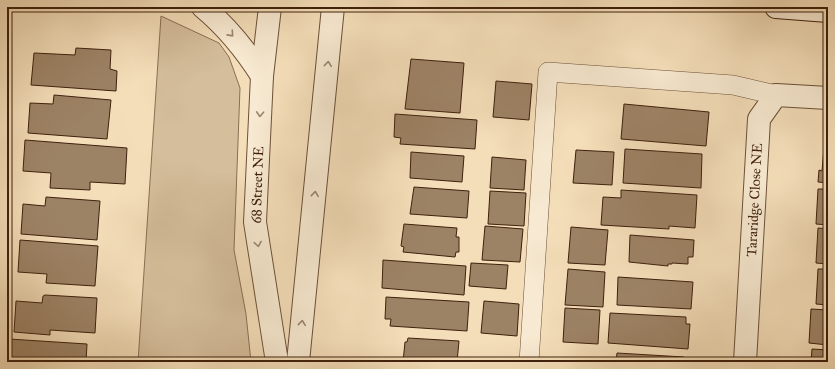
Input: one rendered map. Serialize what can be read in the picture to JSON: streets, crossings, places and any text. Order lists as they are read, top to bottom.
{
  "streets": {
    "street": ["68 Street NE", "Tararidge Close NE"]
  }
}
